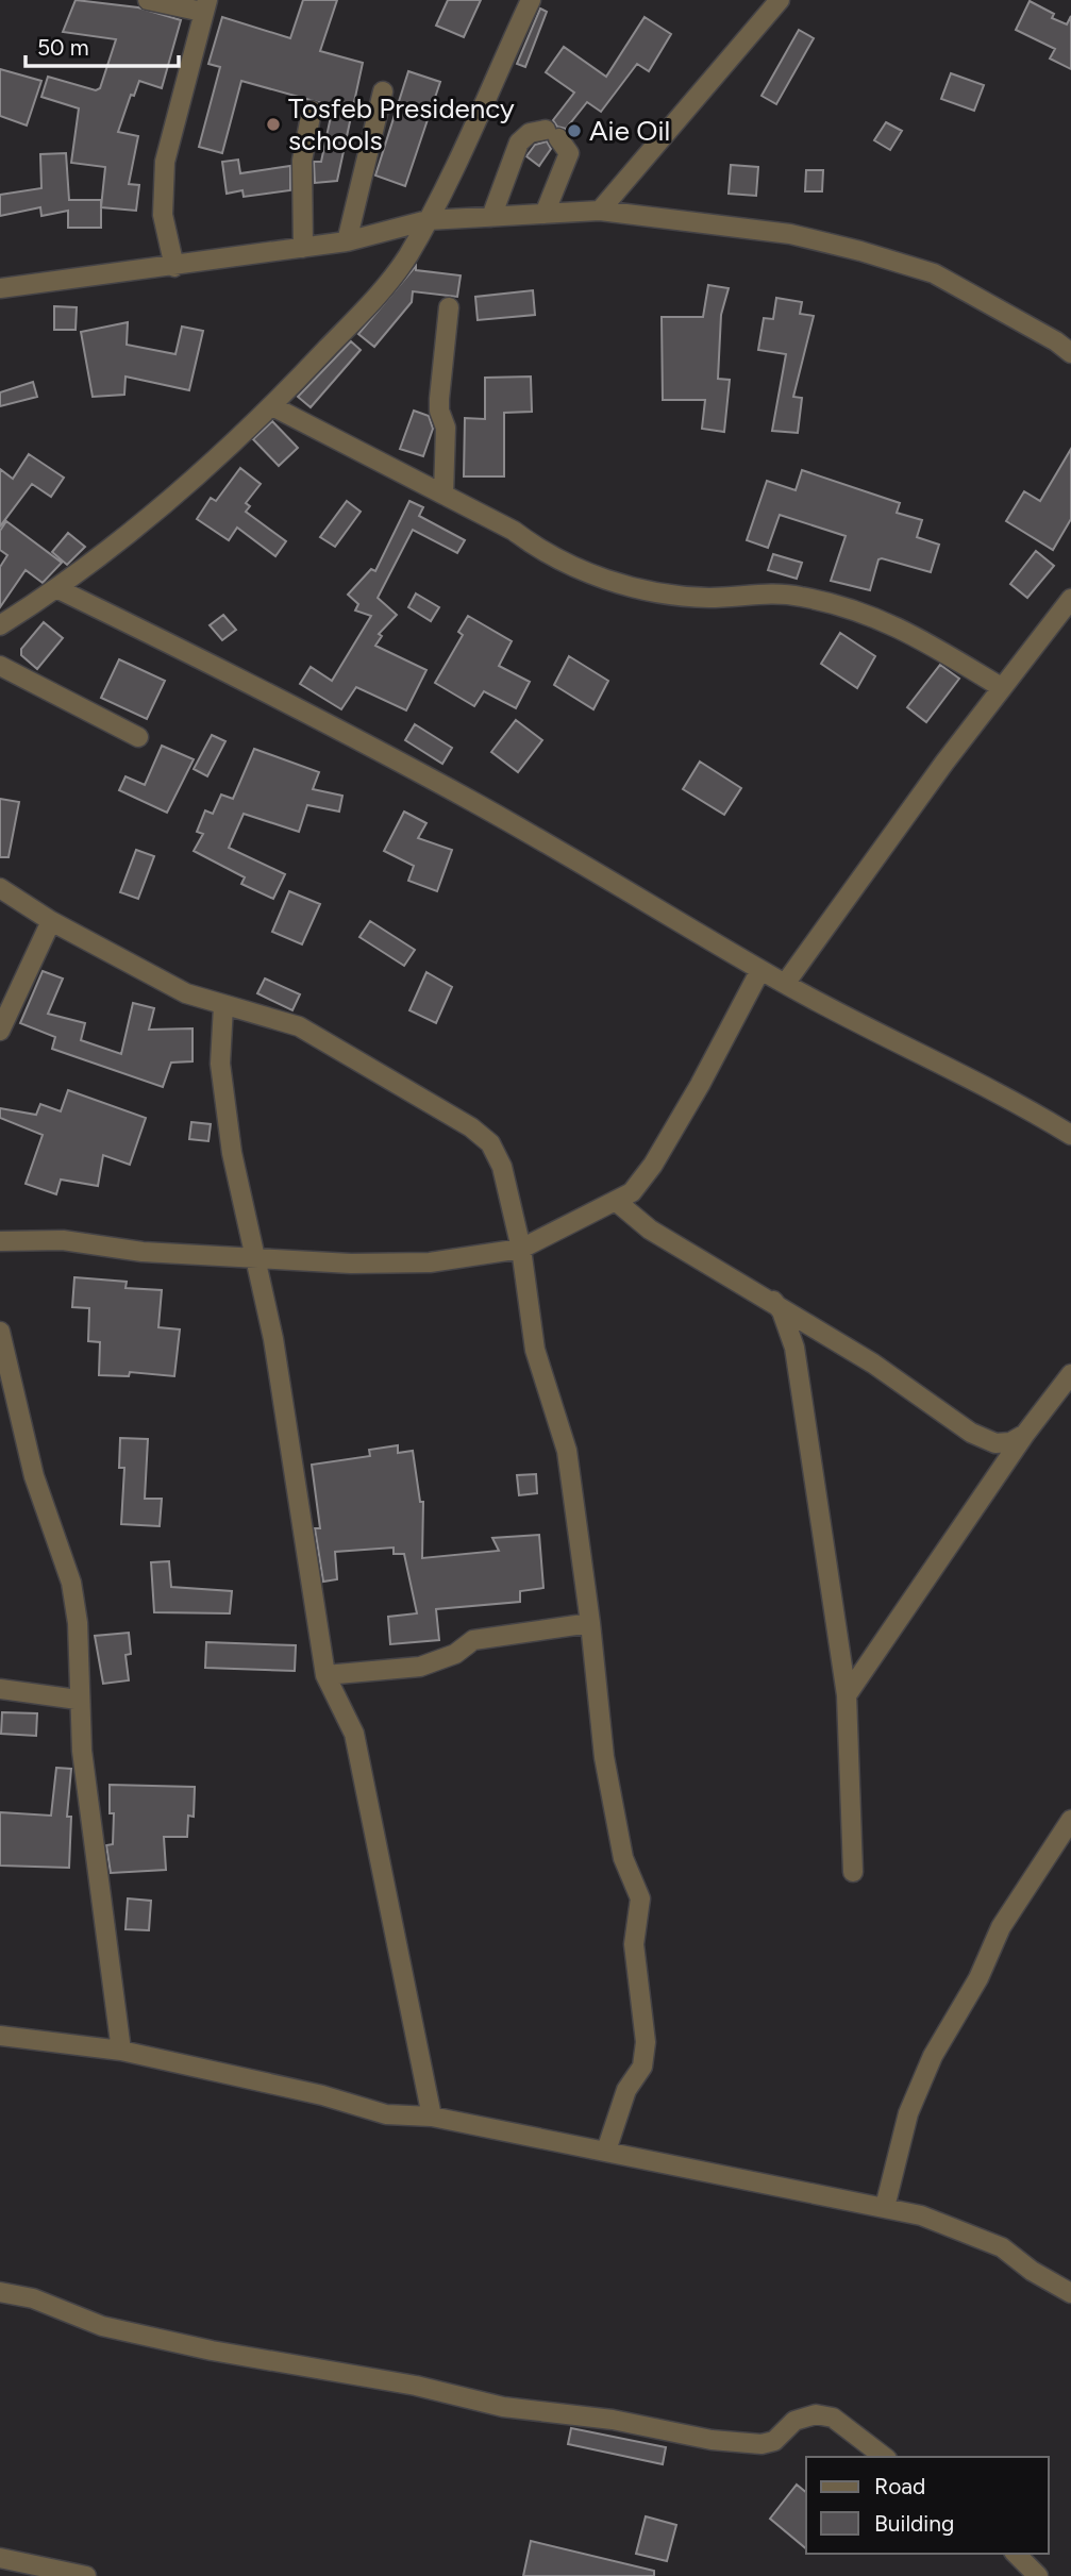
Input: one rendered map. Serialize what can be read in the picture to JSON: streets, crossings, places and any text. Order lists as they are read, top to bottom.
{
  "places": ["Tosfeb Presidency schools", "Aie Oil"],
  "legend": ["Road", "Building"],
  "scale_bar": "50 m"
}
